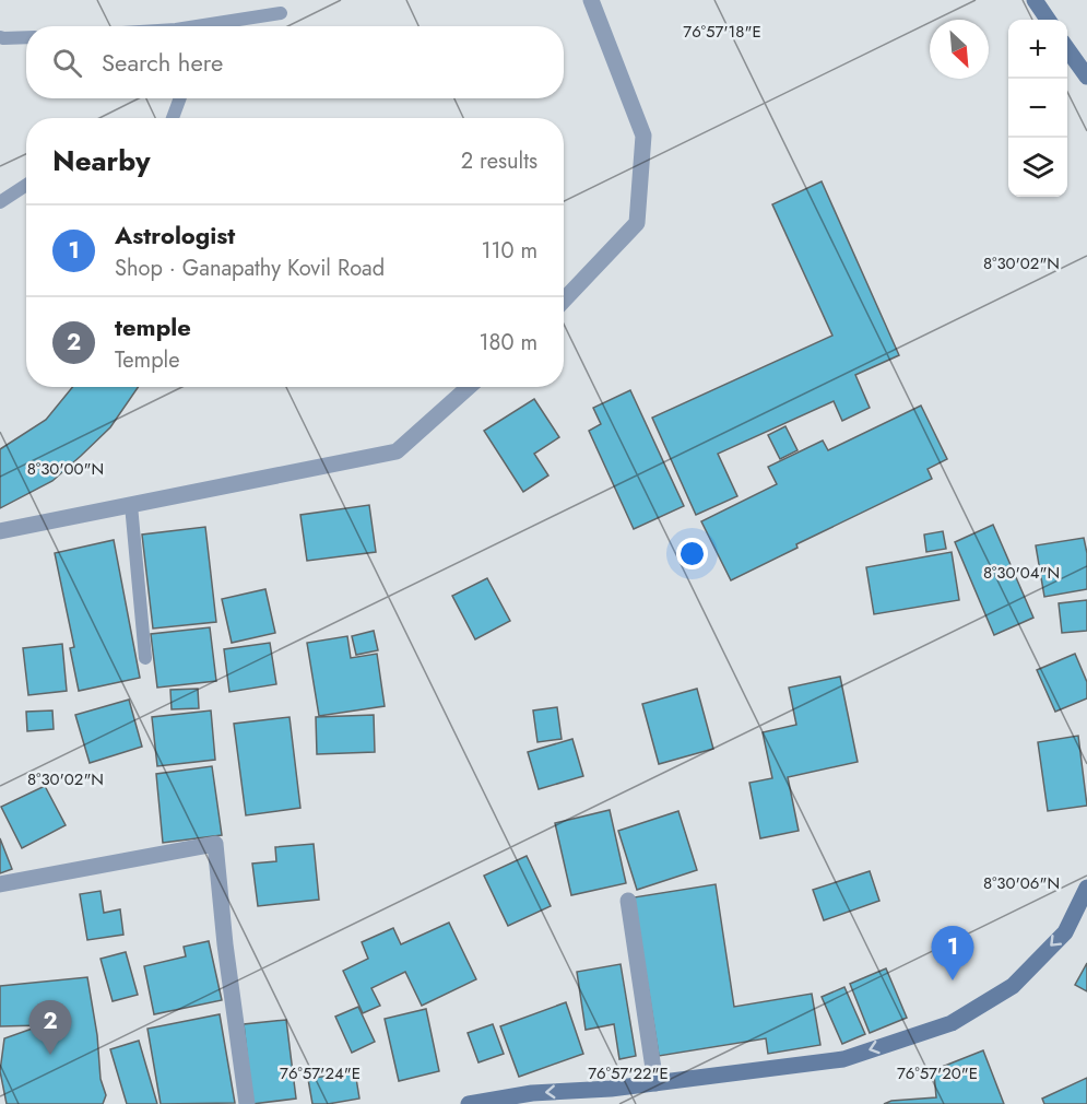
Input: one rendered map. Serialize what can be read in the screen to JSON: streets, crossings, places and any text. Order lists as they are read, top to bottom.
{
  "north": "bottom right",
  "page": {
    "map_buttons": ["+", "−"],
    "search": "Search here",
    "heading": ["Nearby", "2 results"],
    "list": [
      {
        "mark": "1",
        "name": "Astrologist",
        "note": "Shop · Ganapathy Kovil Road",
        "value": "110 m"
      },
      {
        "mark": "2",
        "name": "temple",
        "note": "Temple",
        "value": "180 m"
      }
    ],
    "pins": ["1", "2"]
  },
  "coordinates": [
    "76°57'18\"E",
    "8°30'02\"N",
    "8°30'00\"N",
    "8°30'04\"N",
    "8°30'06\"N",
    "76°57'24\"E",
    "76°57'22\"E",
    "76°57'20\"E"
  ]
}
